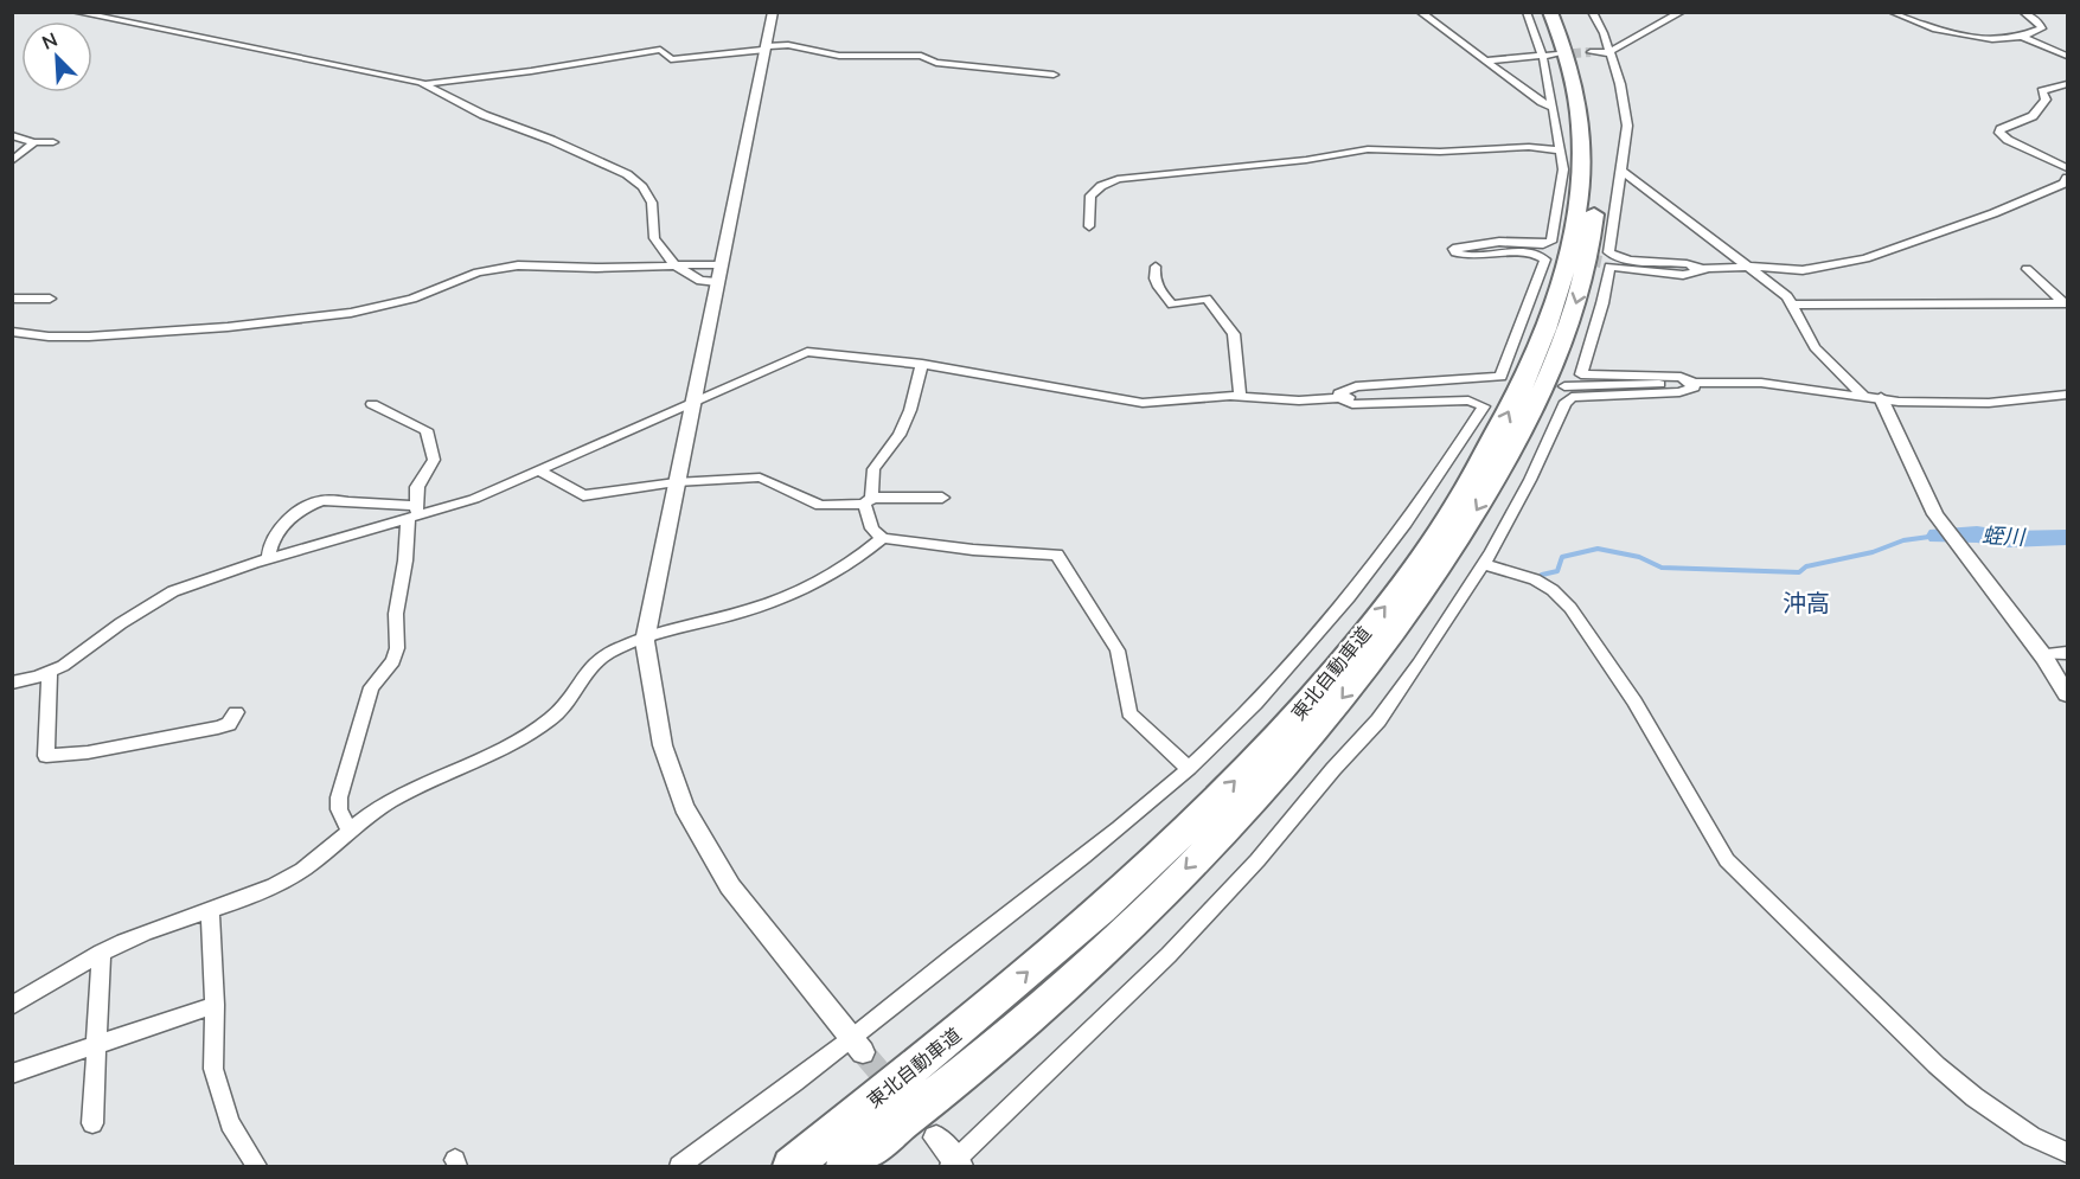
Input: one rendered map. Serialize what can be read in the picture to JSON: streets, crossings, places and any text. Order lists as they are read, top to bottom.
{
  "streets": {
    "highway": ["東北自動車道"]
  },
  "districts": ["沖高"],
  "water": ["蛭川"],
  "north": "top left"
}
